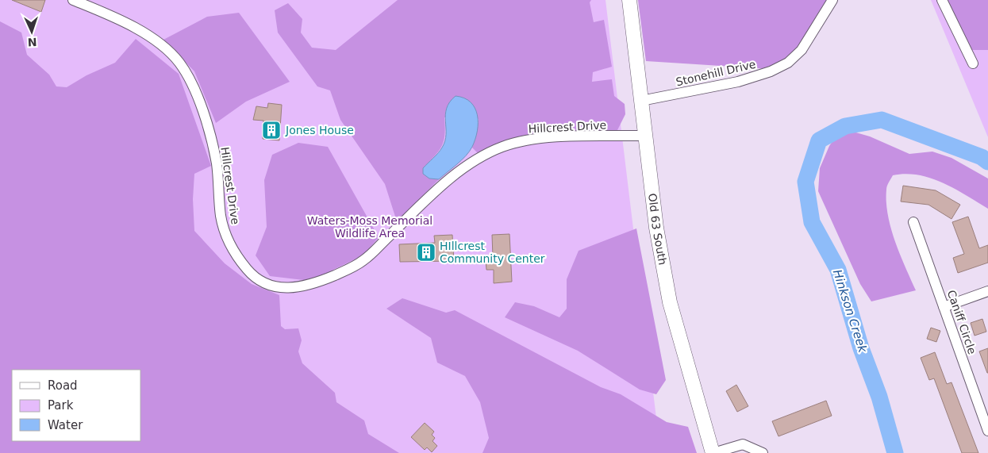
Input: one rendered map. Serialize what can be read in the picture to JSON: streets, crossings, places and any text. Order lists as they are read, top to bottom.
{
  "streets": {
    "main road": ["Old 63 South"],
    "street": ["Stonehill Drive", "Hillcrest Drive", "Caniff Circle"]
  },
  "crossings": [
    ["Stonehill Drive", "Old 63 South"],
    ["Hillcrest Drive", "Old 63 South"]
  ],
  "water": ["Hinkson Creek"],
  "parks": ["Waters-Moss Memorial Wildlife Area"],
  "places": {
    "building": ["Jones House", "HIllcrest Community Center"]
  },
  "legend": ["Road", "Park", "Water"],
  "north": "bottom"
}
